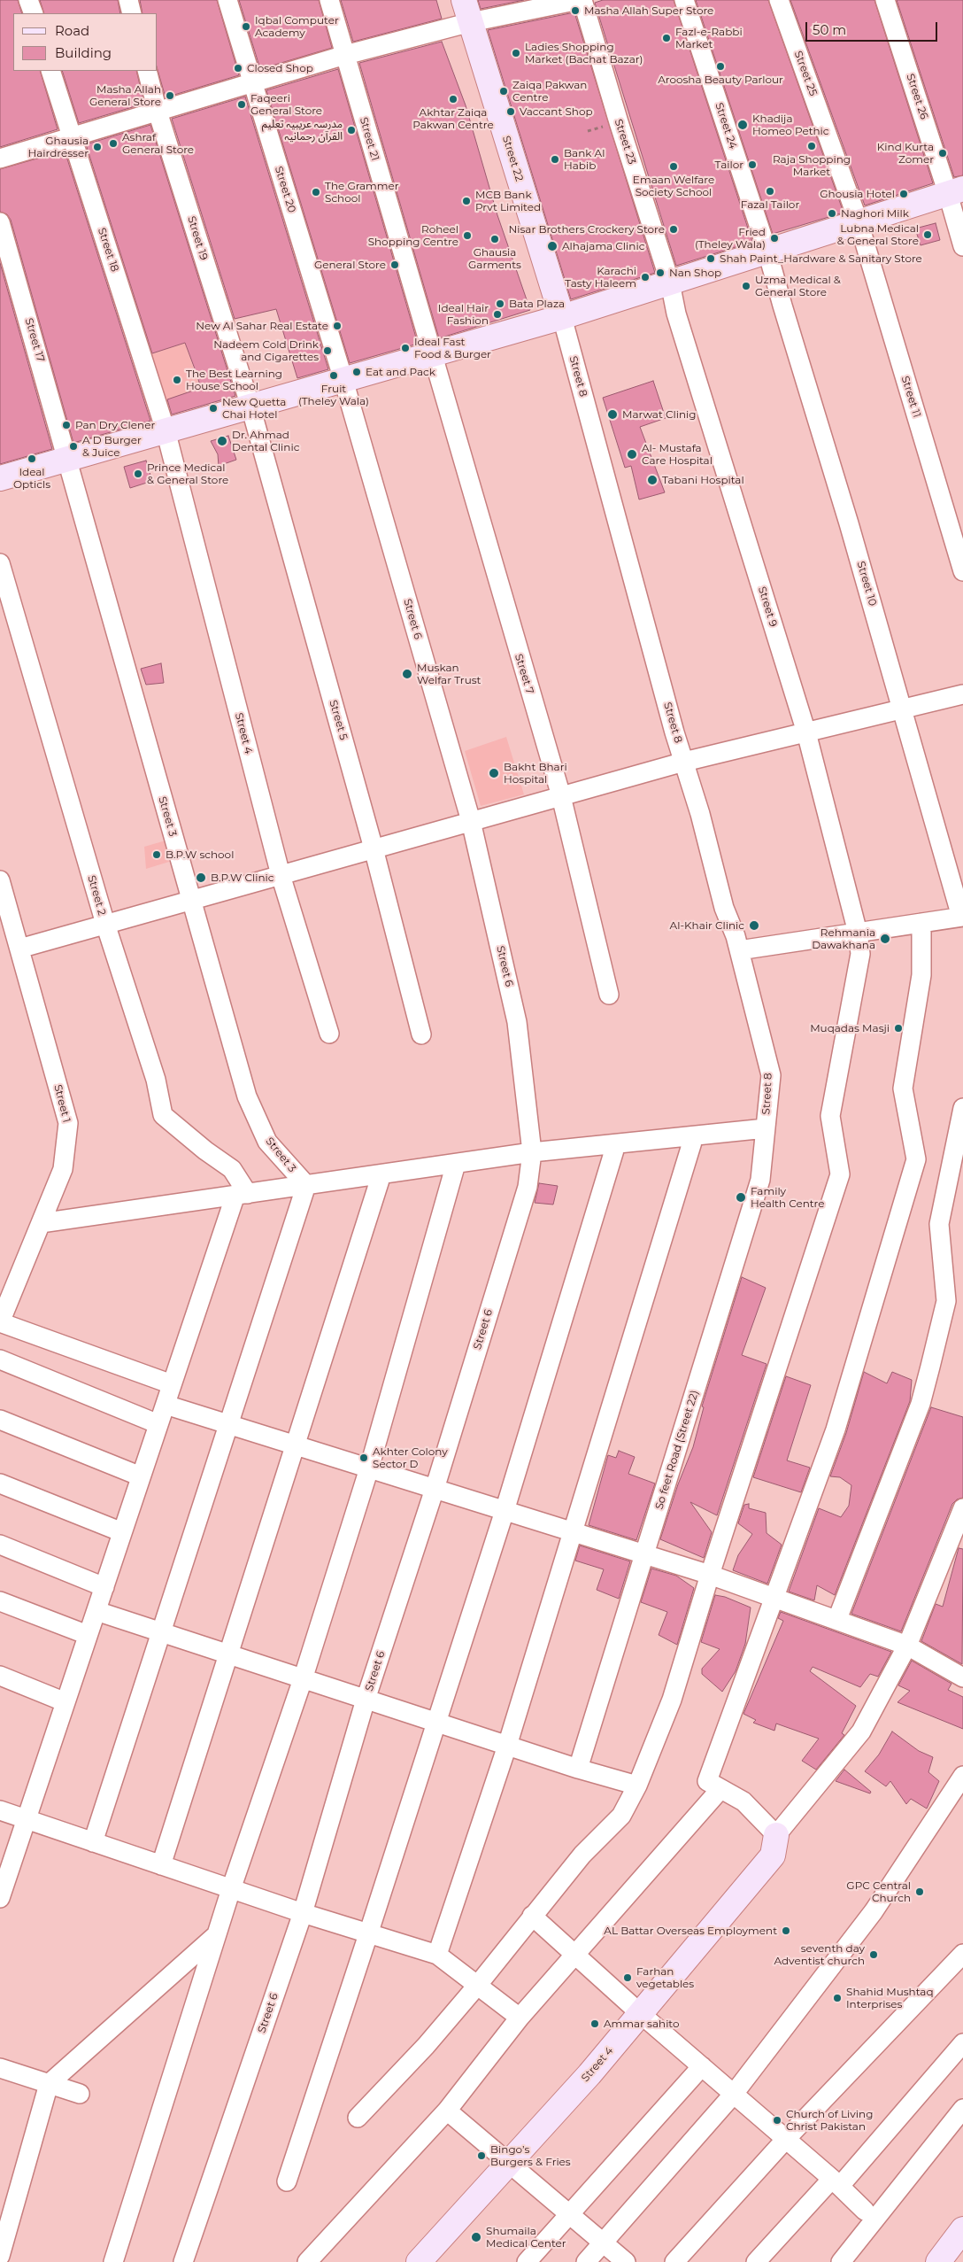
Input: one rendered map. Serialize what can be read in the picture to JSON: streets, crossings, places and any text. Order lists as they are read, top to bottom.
{
  "streets": {
    "street": [
      "Street 25",
      "Street 26",
      "Street 24",
      "Street 21",
      "Street 23",
      "Street 22",
      "Street 20",
      "Street 19",
      "Street 18",
      "Street 17",
      "Street 8",
      "Street 11",
      "Street 10",
      "Street 9",
      "Street 6",
      "Street 7",
      "Street 5",
      "Street 4",
      "Street 3",
      "Street 2",
      "Street 1",
      "So feet Road (Street 22)"
    ]
  },
  "crossings": [
    ["Street 25", "Street 11"],
    ["Street 24", "Street 10"],
    ["Street 21", "Street 7"],
    ["Street 23", "Street 9"],
    ["Street 22", "Street 8"],
    ["Street 20", "Street 6"],
    ["Street 19", "Street 5"],
    ["Street 18", "Street 4"],
    ["Street 17", "Street 3"],
    ["Street 8", "So feet Road (Street 22)"]
  ],
  "places": [
    "Masha Allah Super Store",
    "Iqbal Computer Academy",
    "Fazl-e-Rabbi Market",
    "Ladies Shopping Market (Bachat Bazar)",
    "Aroosha Beauty Parlour",
    "Closed Shop",
    "Zaiqa Pakwan Centre",
    "Masha Allah General Store",
    "Akhtar Zaiqa Pakwan Centre",
    "Faqeeri General Store",
    "Vaccant Shop",
    "Khadija Homeo Pethic",
    "مدرسہ عریبیہ تعلیم القرآن رحمانیہ",
    "Ashraf General Store",
    "Raja Shopping Market",
    "Ghausia Hairdresser",
    "Kind Kurta Zomer",
    "Bank Al Habib",
    "Tailor",
    "Emaan Welfare Society School",
    "Fazal Tailor",
    "The Grammer School",
    "Ghousia Hotel",
    "MCB Bank Prvt Limited",
    "Naghori Milk",
    "Nisar Brothers Crockery Store",
    "Lubna Medical & General Store",
    "Roheel Shopping Centre",
    "Fried (Theley Wala)",
    "Ghausia Garments",
    "Alhajama Clinic",
    "Shah Paint_Hardware & Sanitary Store",
    "General Store",
    "Nan Shop",
    "Karachi Tasty Haleem",
    "Uzma Medical & General Store",
    "Bata Plaza",
    "Ideal Hair Fashion",
    "New Al Sahar Real Estate",
    "Ideal Fast Food & Burger",
    "Nadeem Cold Drink and Cigarettes",
    "Eat and Pack",
    "Fruit (Theley Wala)",
    "The Best Learning House School",
    "New Quetta Chai Hotel",
    "Marwat Clinig",
    "Pan Dry Clener",
    "Dr. Ahmad Dental Clinic",
    "A D Burger & Juice",
    "Al- Mustafa Care Hospital",
    "Ideal Opticls",
    "Prince Medical & General Store",
    "Tabani Hospital",
    "Muskan Welfar Trust",
    "Bakht Bhari Hospital",
    "B.P.W school",
    "B.P.W Clinic",
    "Al-Khair Clinic",
    "Rehmania Dawakhana",
    "Muqadas Masji",
    "Family Health Centre",
    "Akhter Colony Sector D",
    "GPC Central Church",
    "AL Battar Overseas Employment",
    "seventh day Adventist church",
    "Farhan vegetables",
    "Shahid Mushtaq Interprises",
    "Ammar sahito",
    "Church of Living Christ Pakistan",
    "Bingo’s Burgers & Fries",
    "Shumaila Medical Center"
  ],
  "legend": ["Road", "Building"],
  "scale_bar": "50 m"
}
